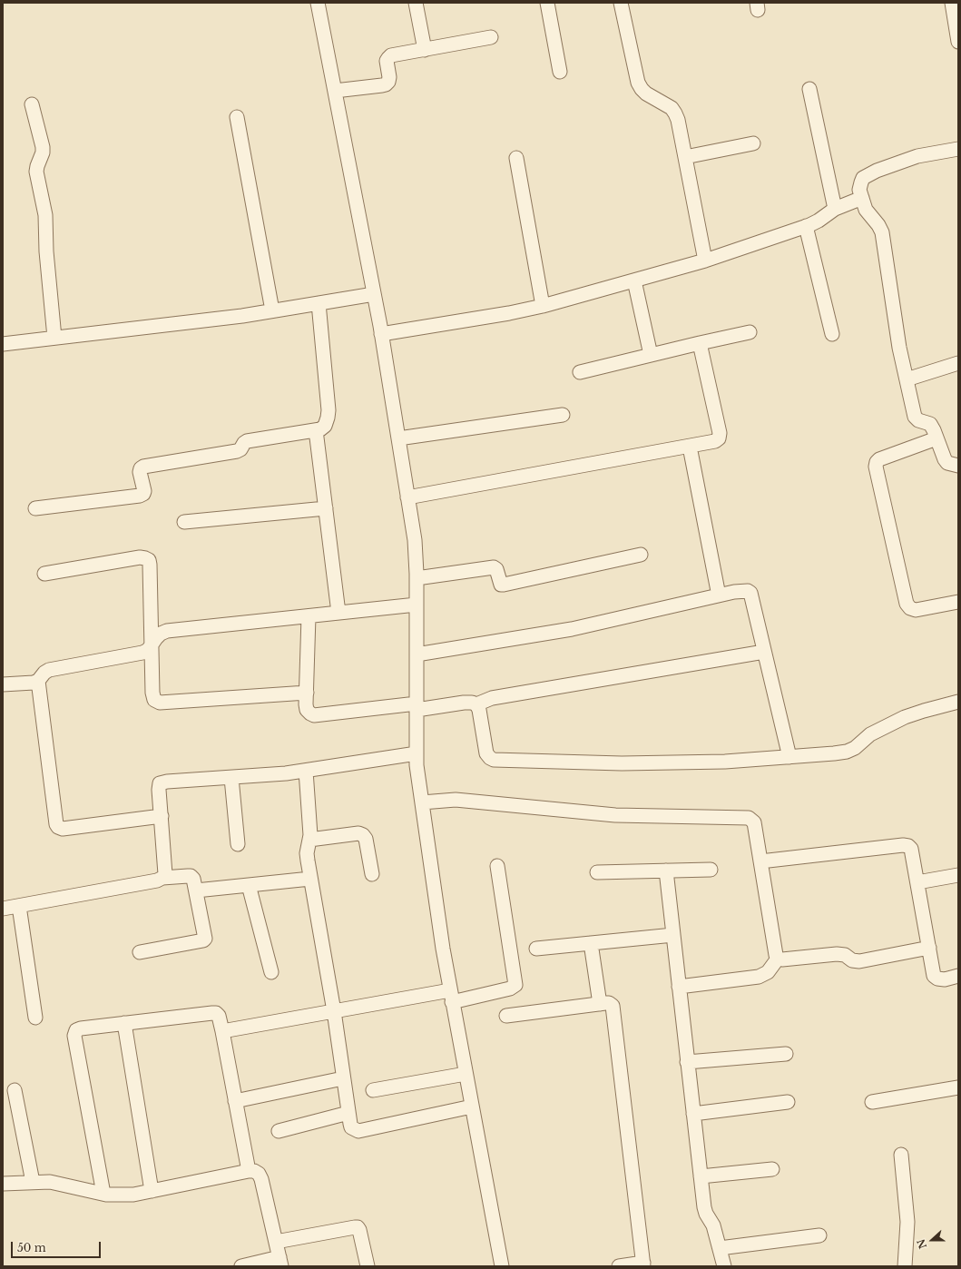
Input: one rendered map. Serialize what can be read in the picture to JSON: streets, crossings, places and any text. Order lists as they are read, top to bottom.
{
  "scale_bar": "50 m",
  "north": "left"
}
